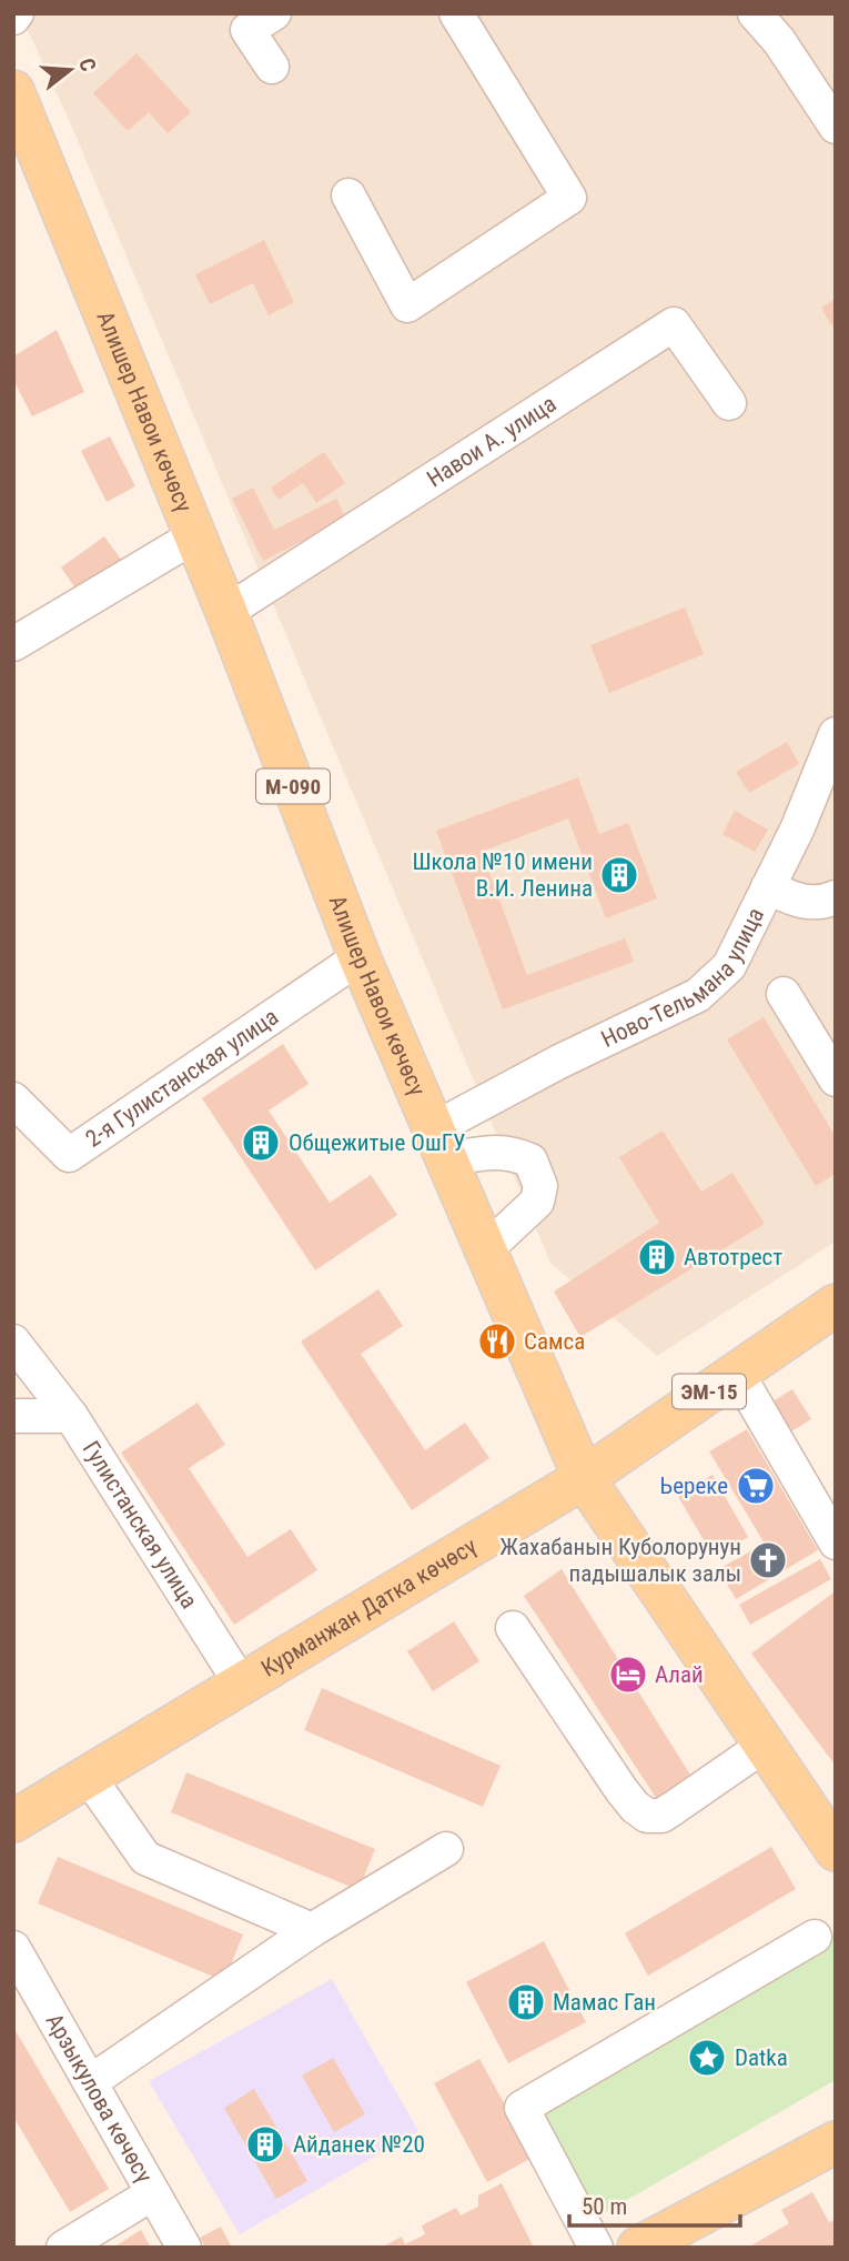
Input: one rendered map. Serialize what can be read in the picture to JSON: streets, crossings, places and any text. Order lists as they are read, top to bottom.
{
  "streets": {
    "main road": [
      "Алишер Навои көчөсү",
      "М-090",
      "ЭМ-15",
      "Курманжан Датка көчөсү"
    ],
    "street": [
      "Навои А. улица",
      "Ново-Тельмана улица",
      "2-я Гулистанская улица",
      "Гулистанская улица",
      "Арзыкулова көчөсү"
    ]
  },
  "crossings": [
    ["Алишер Навои көчөсү", "Навои А. улица"],
    ["Алишер Навои көчөсү", "Ново-Тельмана улица"],
    ["Алишер Навои көчөсү", "2-я Гулистанская улица"],
    ["Алишер Навои көчөсү", "Курманжан Датка көчөсү"],
    ["Гулистанская улица", "Курманжан Датка көчөсү"]
  ],
  "places": {
    "building": [
      "Школа №10 имени В.И. Ленина",
      "Общежитые ОшГУ",
      "Автотрест",
      "Мамас Ган",
      "Айданек №20"
    ],
    "restaurant": ["Самса"],
    "supermarket": ["Ьереке"],
    "church": ["Жахабанын Куболорунун падышалык залы"],
    "hotel": ["Алай"],
    "place": ["Datka"]
  },
  "scale_bar": "50 m",
  "north": "right"
}
